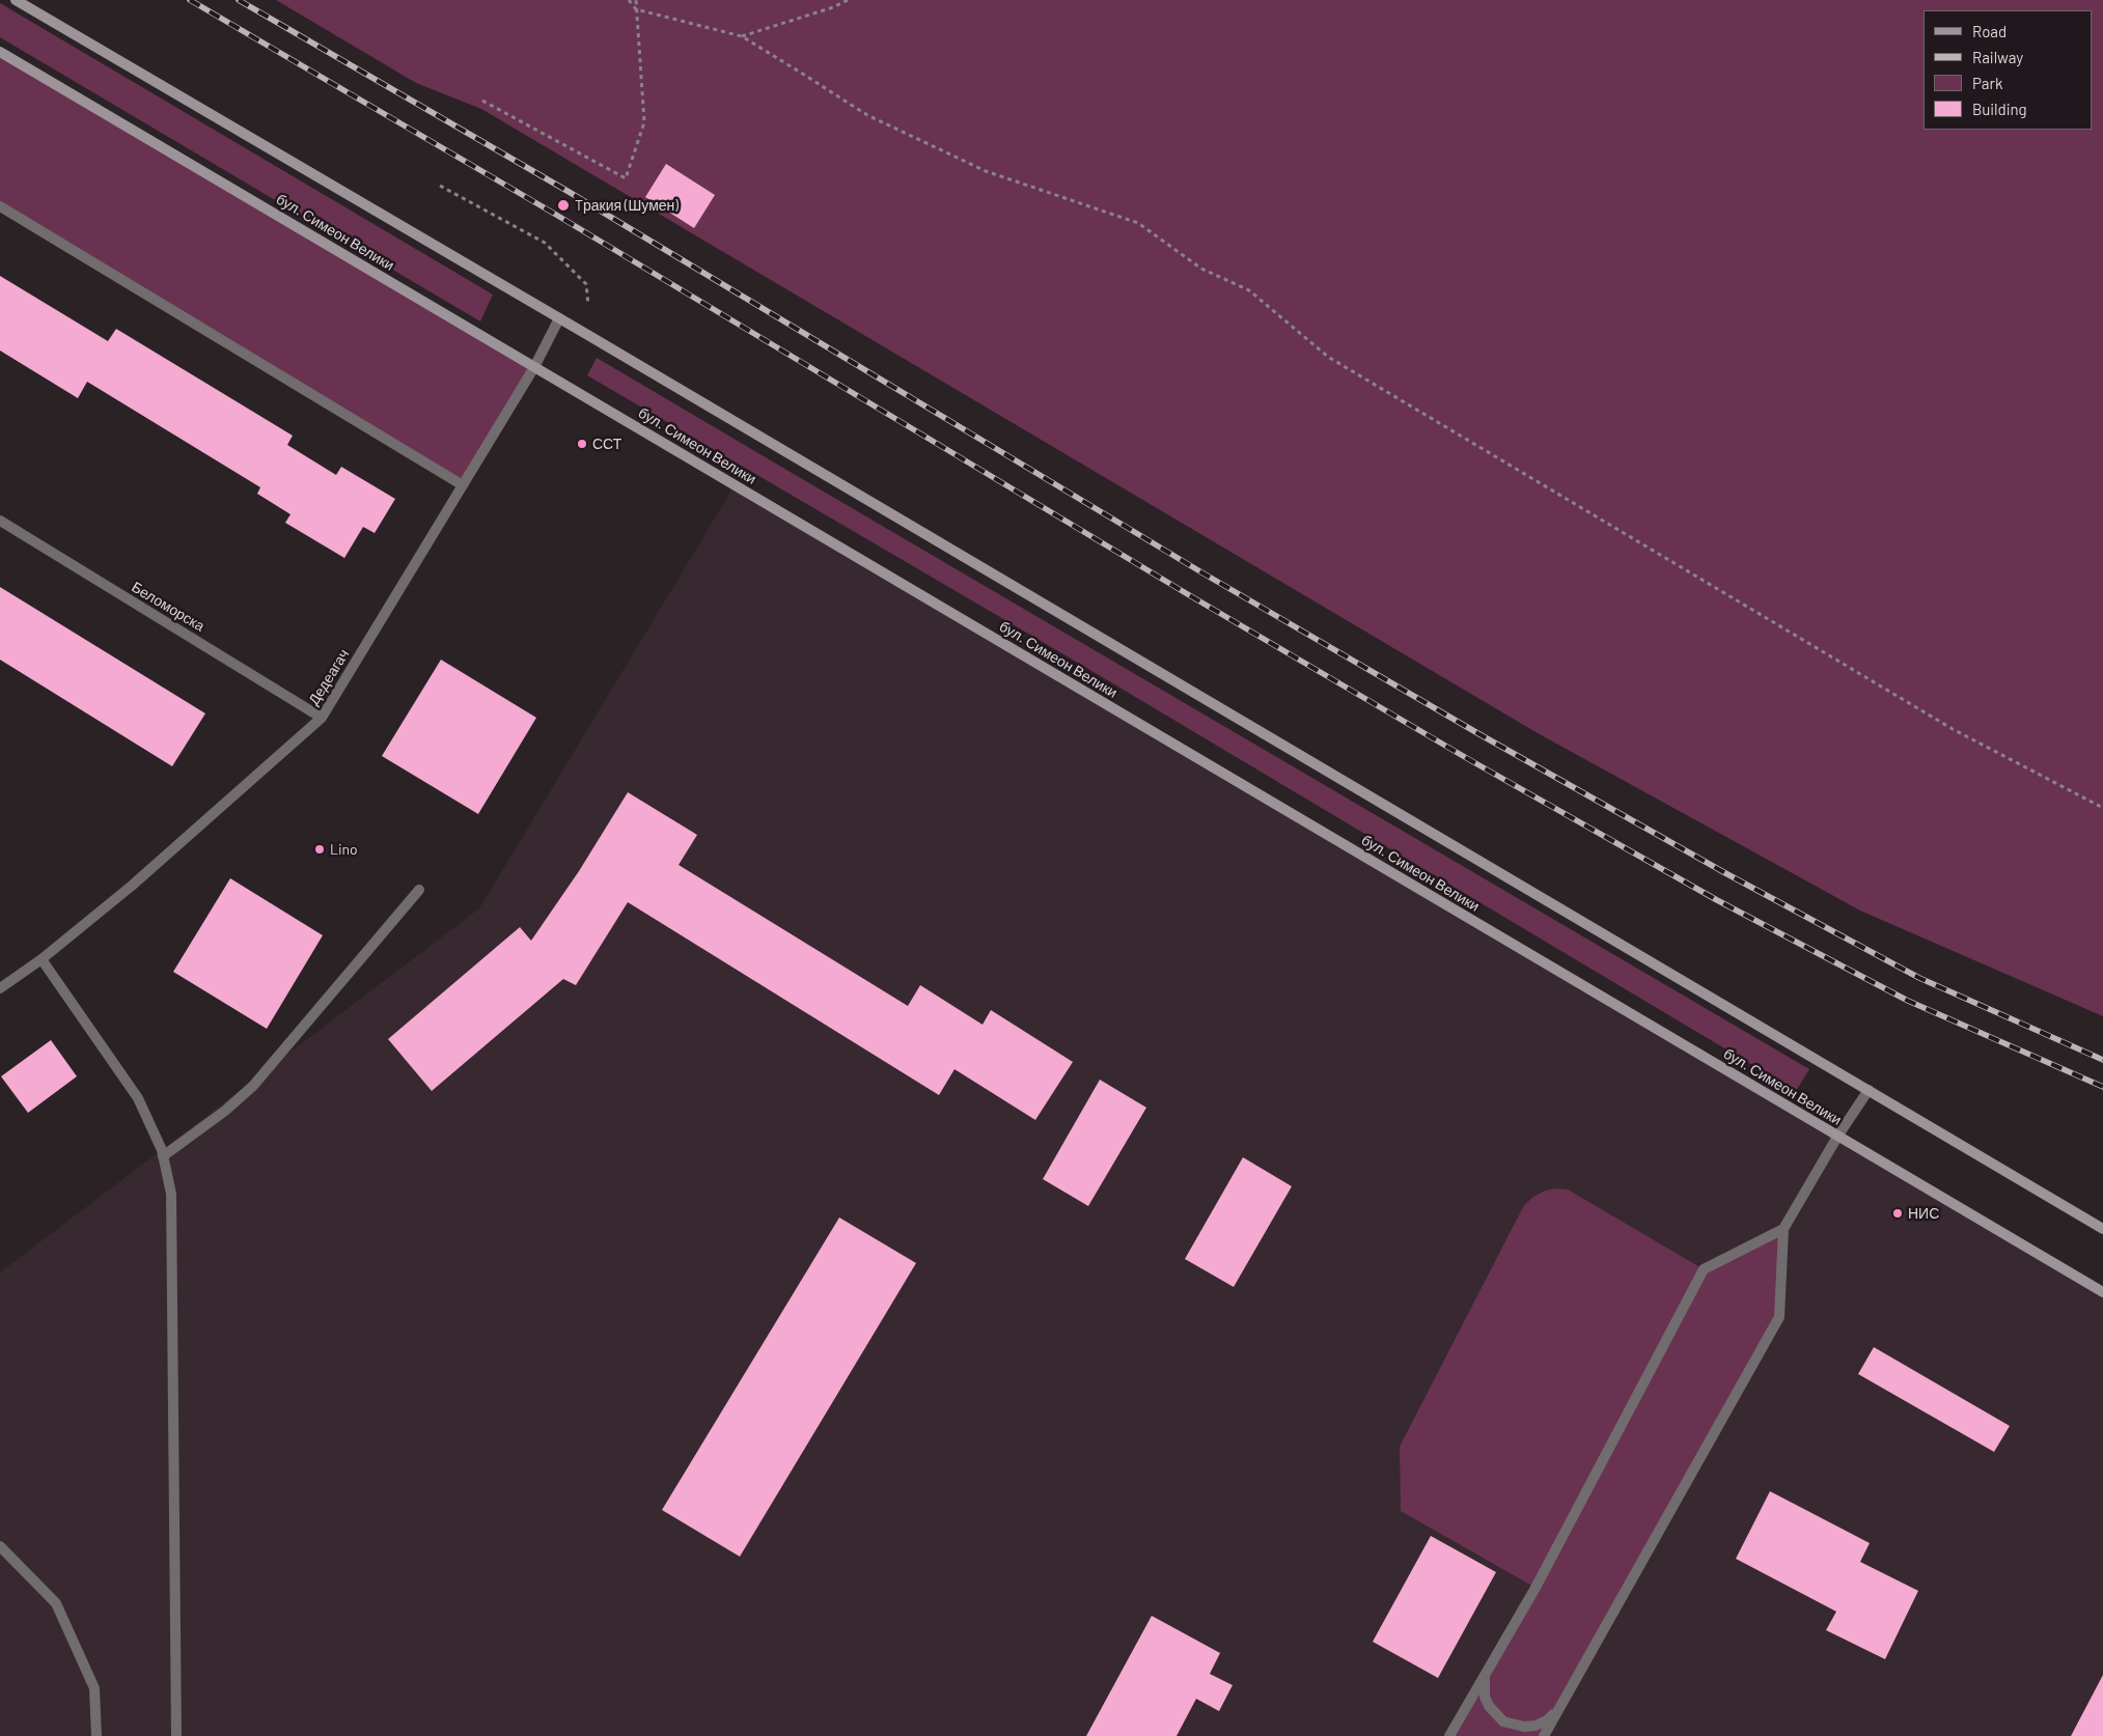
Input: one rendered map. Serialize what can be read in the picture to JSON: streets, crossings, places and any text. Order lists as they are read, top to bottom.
{
  "streets": {
    "main road": ["бул. Симеон Велики"],
    "street": ["Беломорска", "Дедеагач"]
  },
  "crossings": [
    ["бул. Симеон Велики", "Дедеагач"],
    ["Беломорска", "Дедеагач"]
  ],
  "places": [
    "Tракия (Шумен)",
    "ССТ",
    "Lino",
    "НИС"
  ],
  "legend": [
    "Road",
    "Railway",
    "Park",
    "Building"
  ]
}
